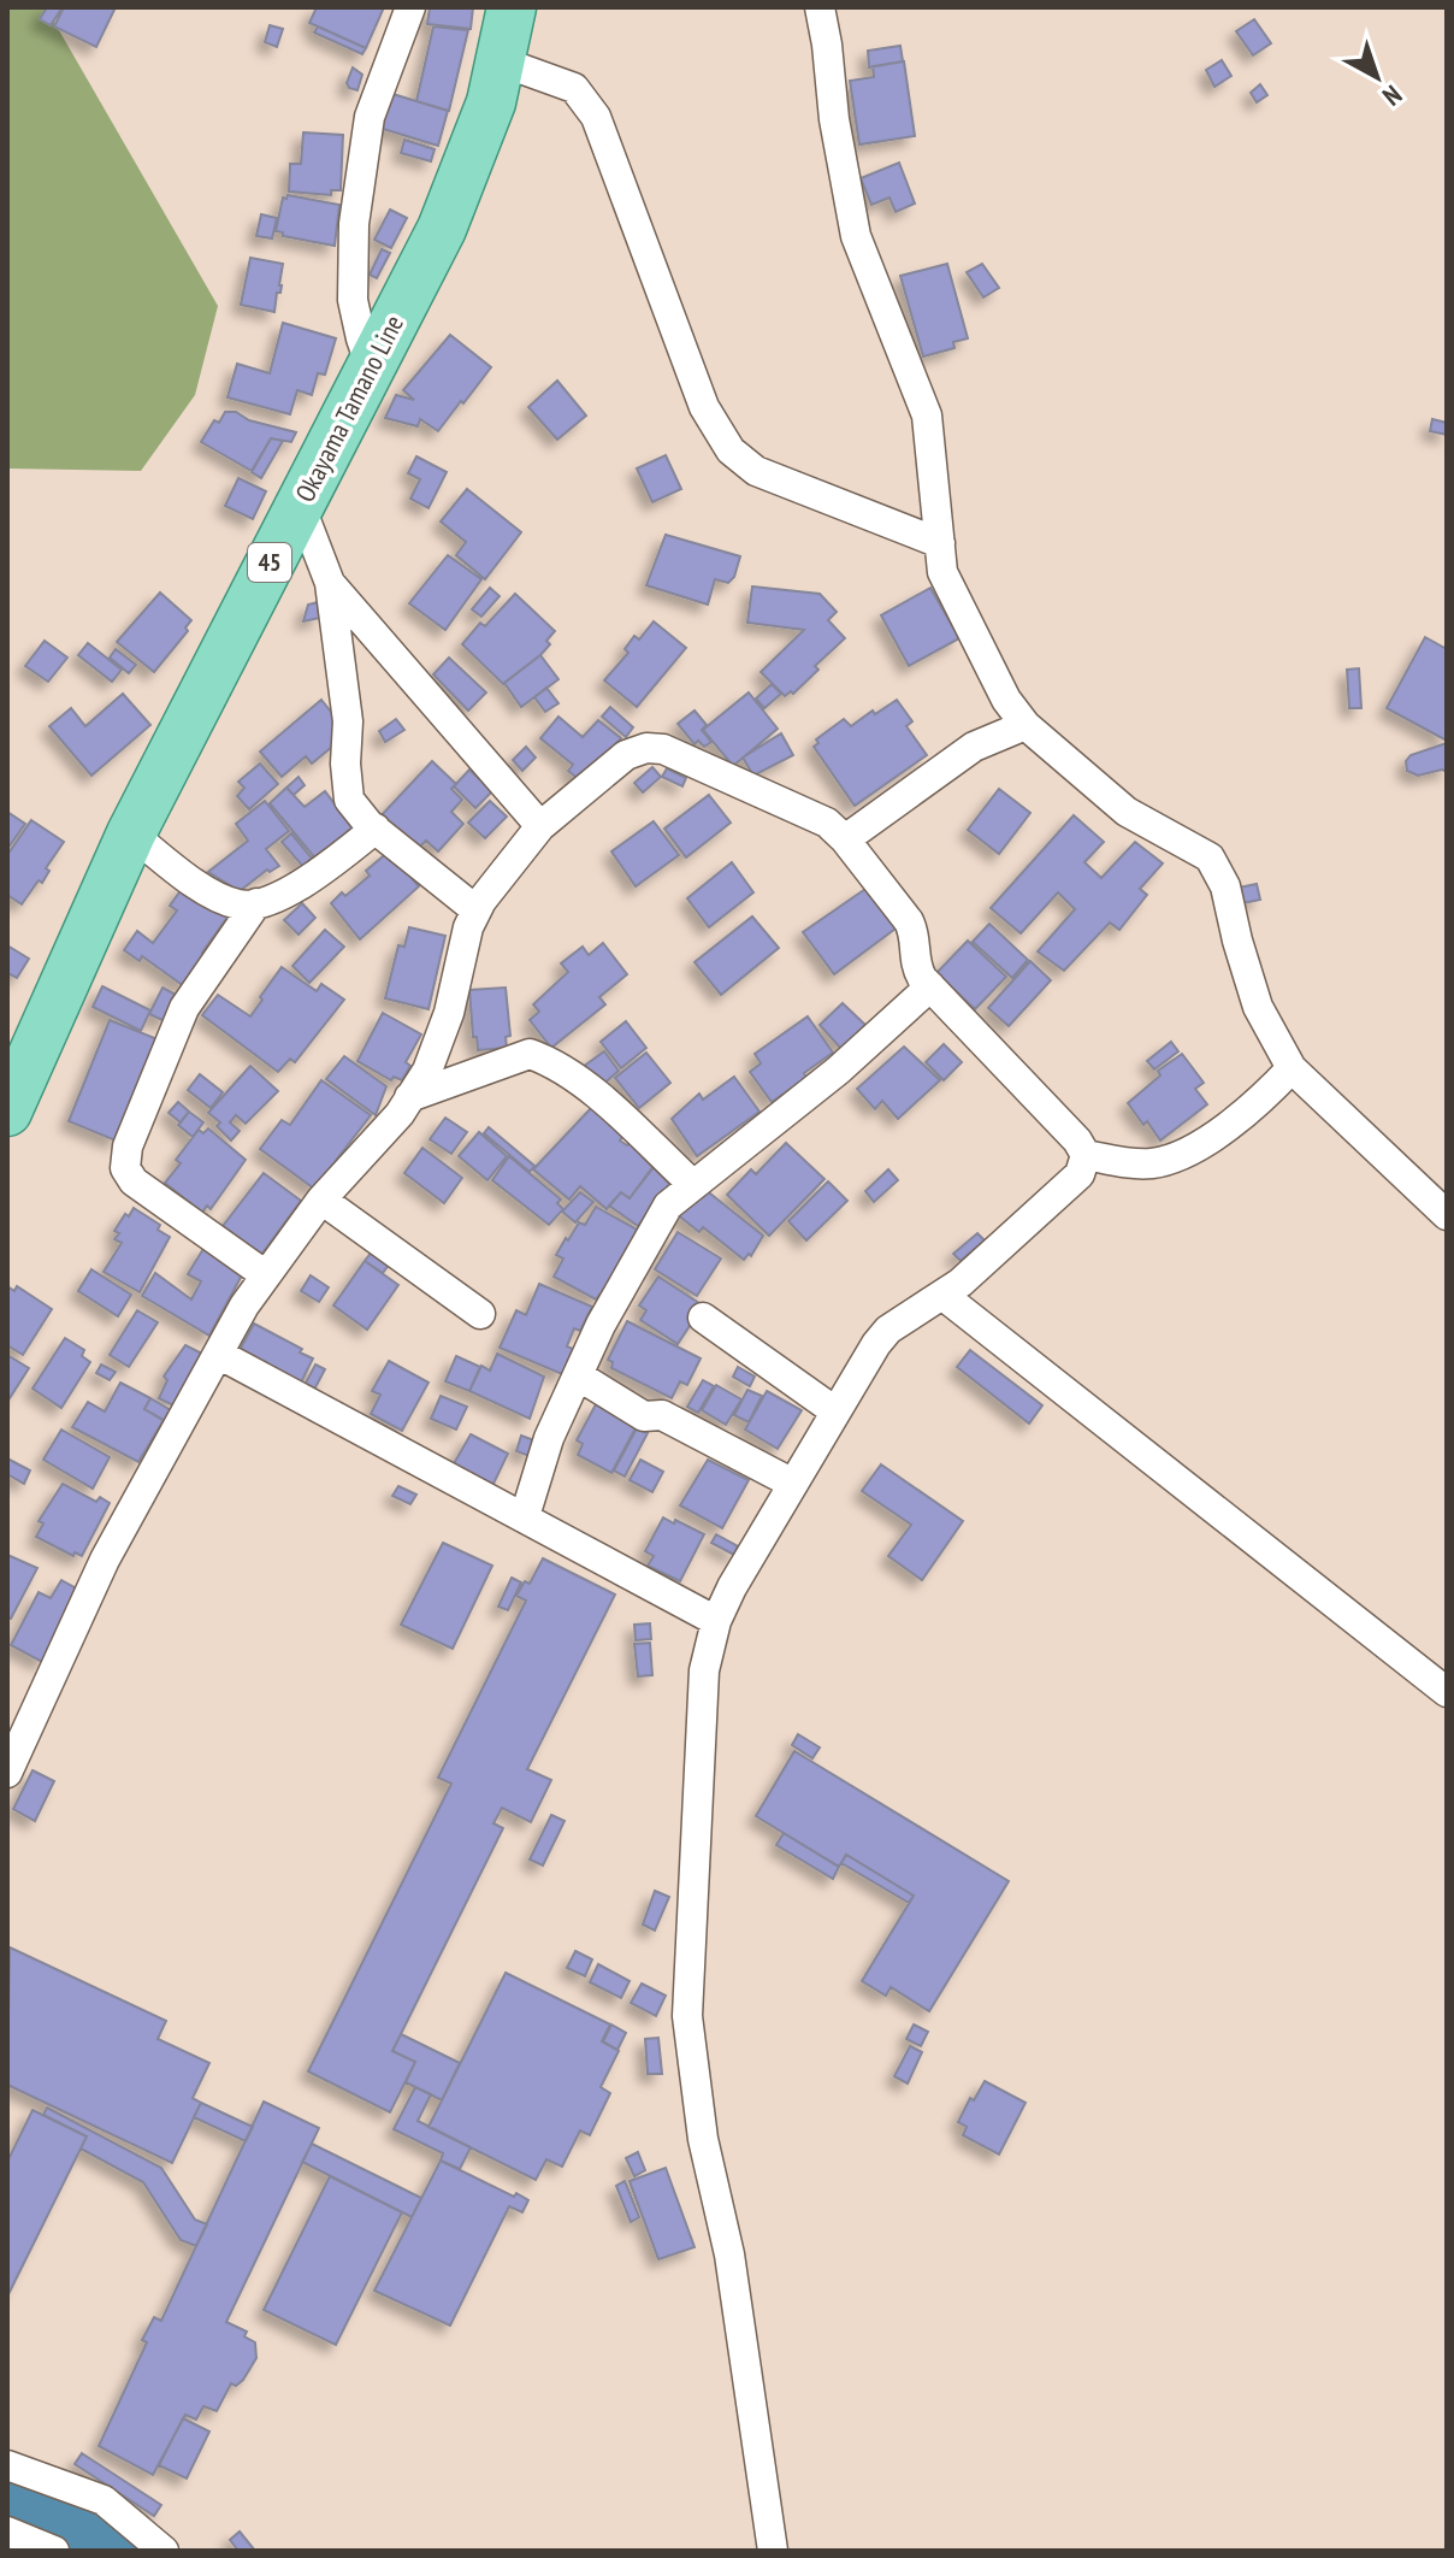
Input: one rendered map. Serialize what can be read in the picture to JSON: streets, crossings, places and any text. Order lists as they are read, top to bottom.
{
  "streets": {
    "main road": ["Okayama Tamano Line", "45"]
  },
  "north": "bottom right"
}
